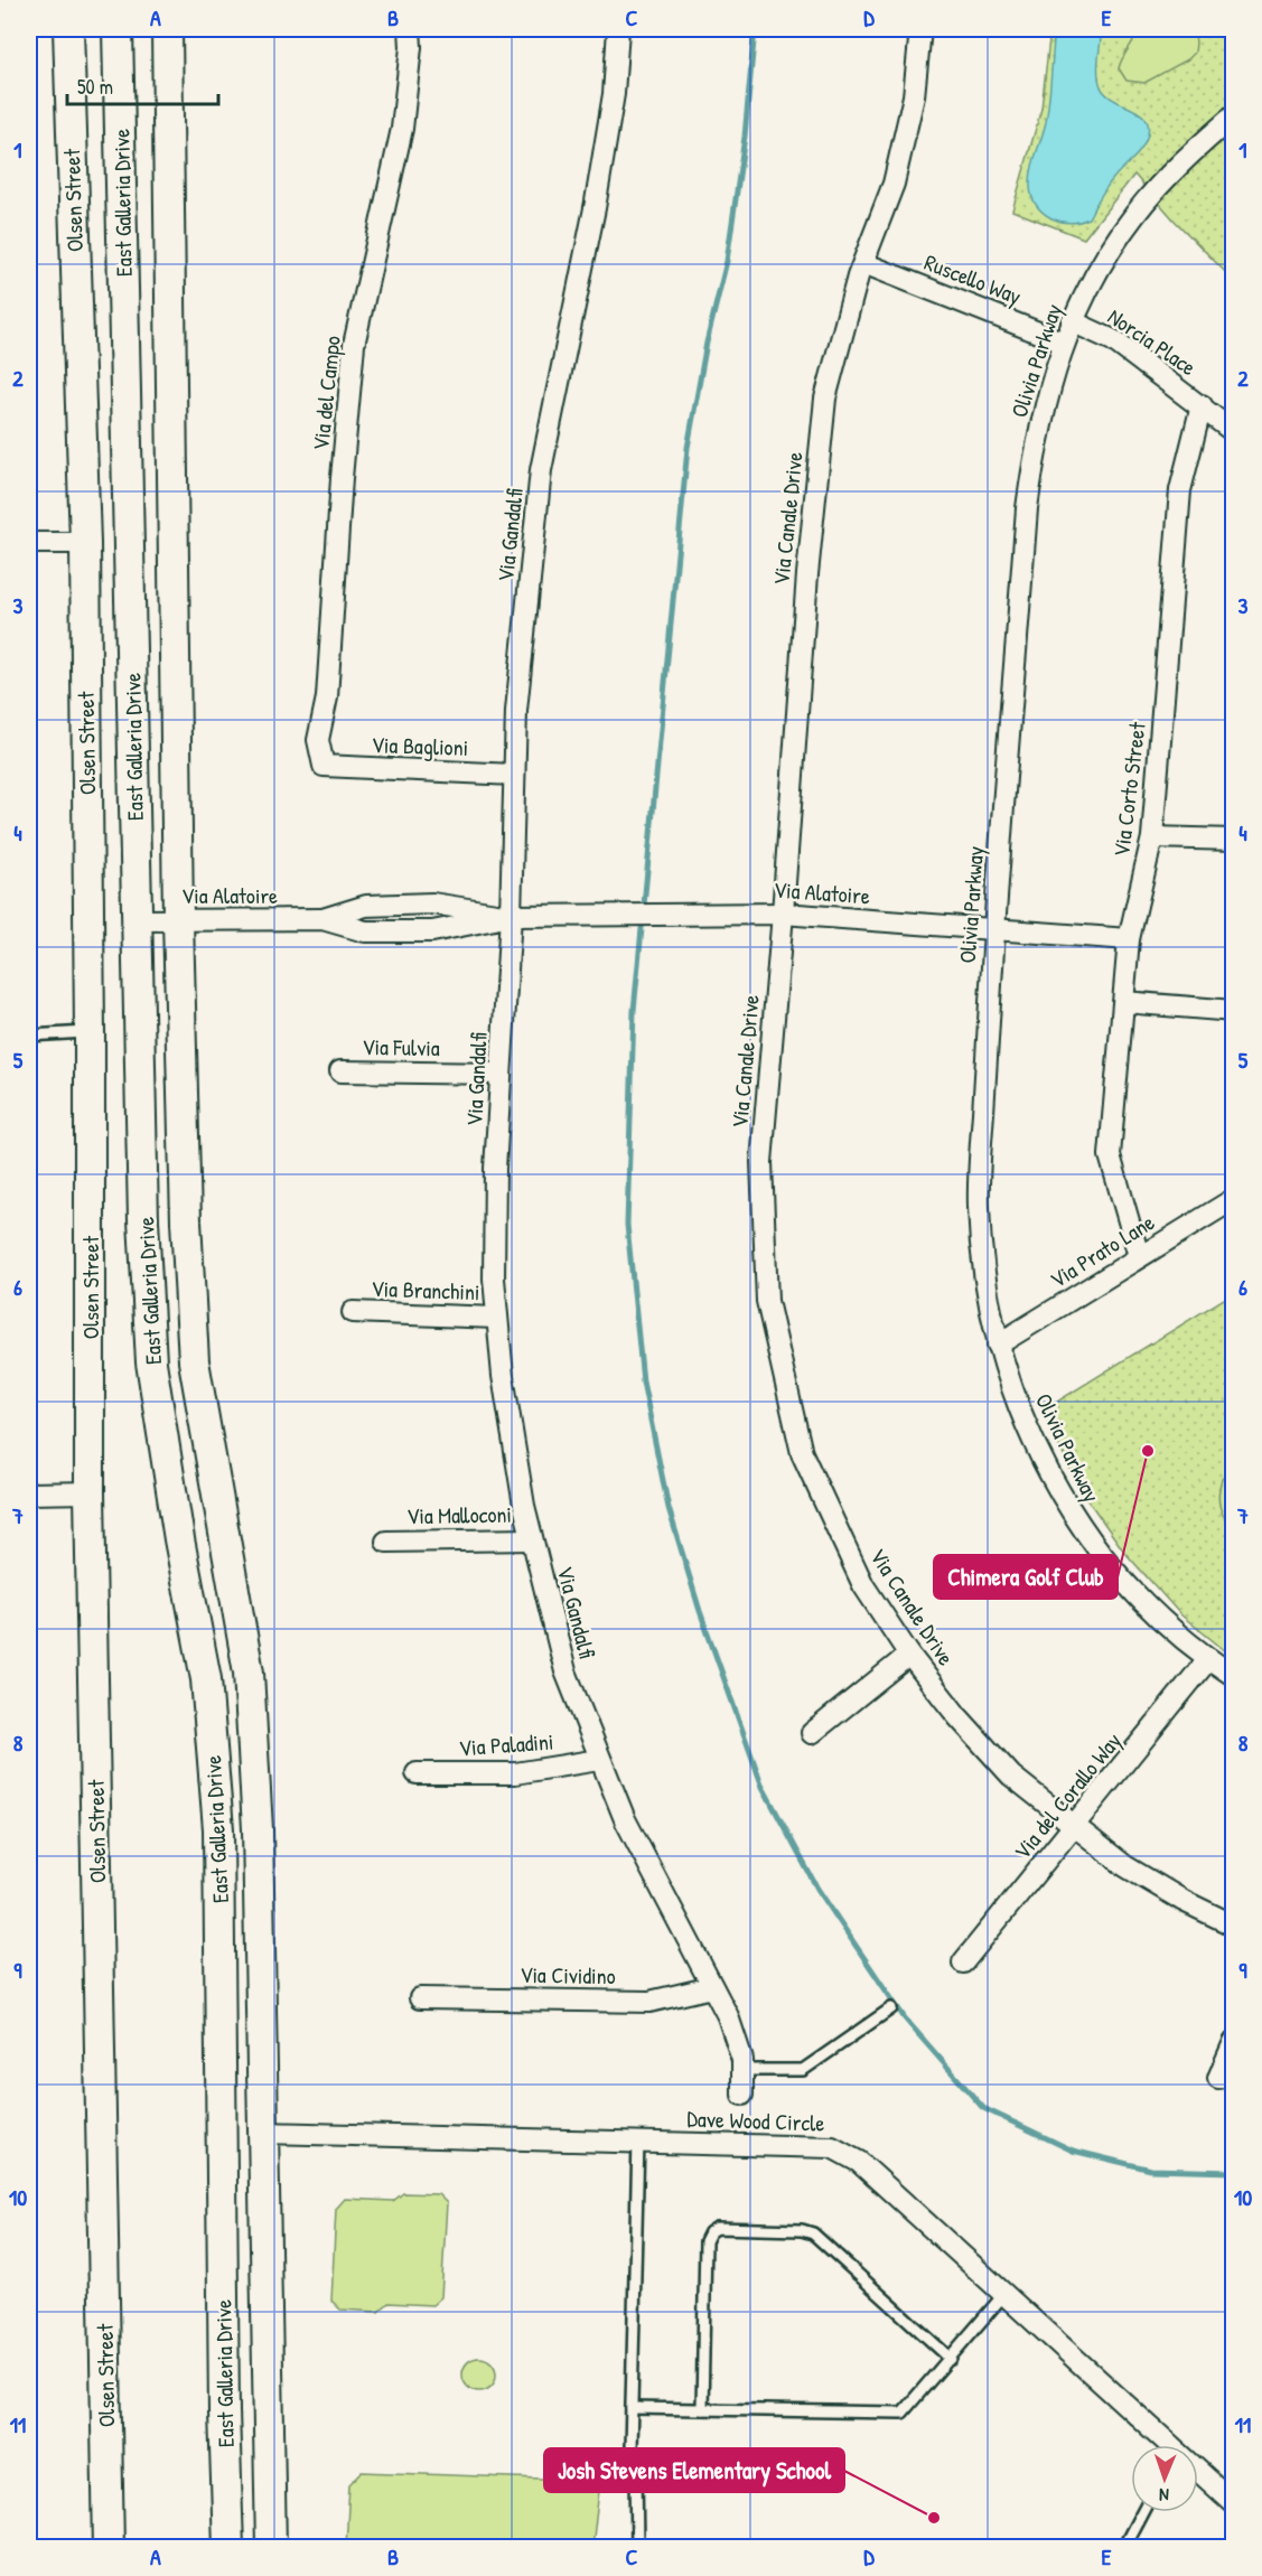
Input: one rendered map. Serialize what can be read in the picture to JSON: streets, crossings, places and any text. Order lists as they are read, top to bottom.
{
  "streets": {
    "main road": ["Olsen Street", "East Galleria Drive"],
    "street": [
      "Ruscello Way",
      "Norcia Place",
      "Olivia Parkway",
      "Via del Campo",
      "Via Canale Drive",
      "Via Gandalfi",
      "Via Baglioni",
      "Via Corto Street",
      "Via Alatoire",
      "Via Fulvia",
      "Via Prato Lane",
      "Via Branchini",
      "Via Malloconi",
      "Via Paladini",
      "Via del Corallo Way",
      "Via Cividino",
      "Dave Wood Circle"
    ]
  },
  "crossings": [
    ["East Galleria Drive", "Via Alatoire"],
    ["East Galleria Drive", "Dave Wood Circle"],
    ["Ruscello Way", "Olivia Parkway"],
    ["Ruscello Way", "Via Canale Drive"],
    ["Norcia Place", "Olivia Parkway"],
    ["Norcia Place", "Via Corto Street"],
    ["Olivia Parkway", "Via Alatoire"],
    ["Olivia Parkway", "Via Prato Lane"],
    ["Olivia Parkway", "Via del Corallo Way"],
    ["Via del Campo", "Via Baglioni"],
    ["Via Canale Drive", "Via Alatoire"],
    ["Via Canale Drive", "Via del Corallo Way"],
    ["Via Gandalfi", "Via Baglioni"],
    ["Via Gandalfi", "Via Alatoire"],
    ["Via Gandalfi", "Via Fulvia"],
    ["Via Gandalfi", "Via Branchini"],
    ["Via Gandalfi", "Via Malloconi"],
    ["Via Gandalfi", "Via Paladini"],
    ["Via Gandalfi", "Via Cividino"],
    ["Via Corto Street", "Via Alatoire"],
    ["Via Corto Street", "Via Prato Lane"]
  ],
  "places": ["Chimera Golf Club", "Josh Stevens Elementary School"],
  "scale_bar": "50 m",
  "north": "bottom",
  "grid": {
    "columns": [
      "A",
      "B",
      "C",
      "D",
      "E"
    ],
    "rows": [
      "1",
      "2",
      "3",
      "4",
      "5",
      "6",
      "7",
      "8",
      "9",
      "10",
      "11"
    ]
  }
}
